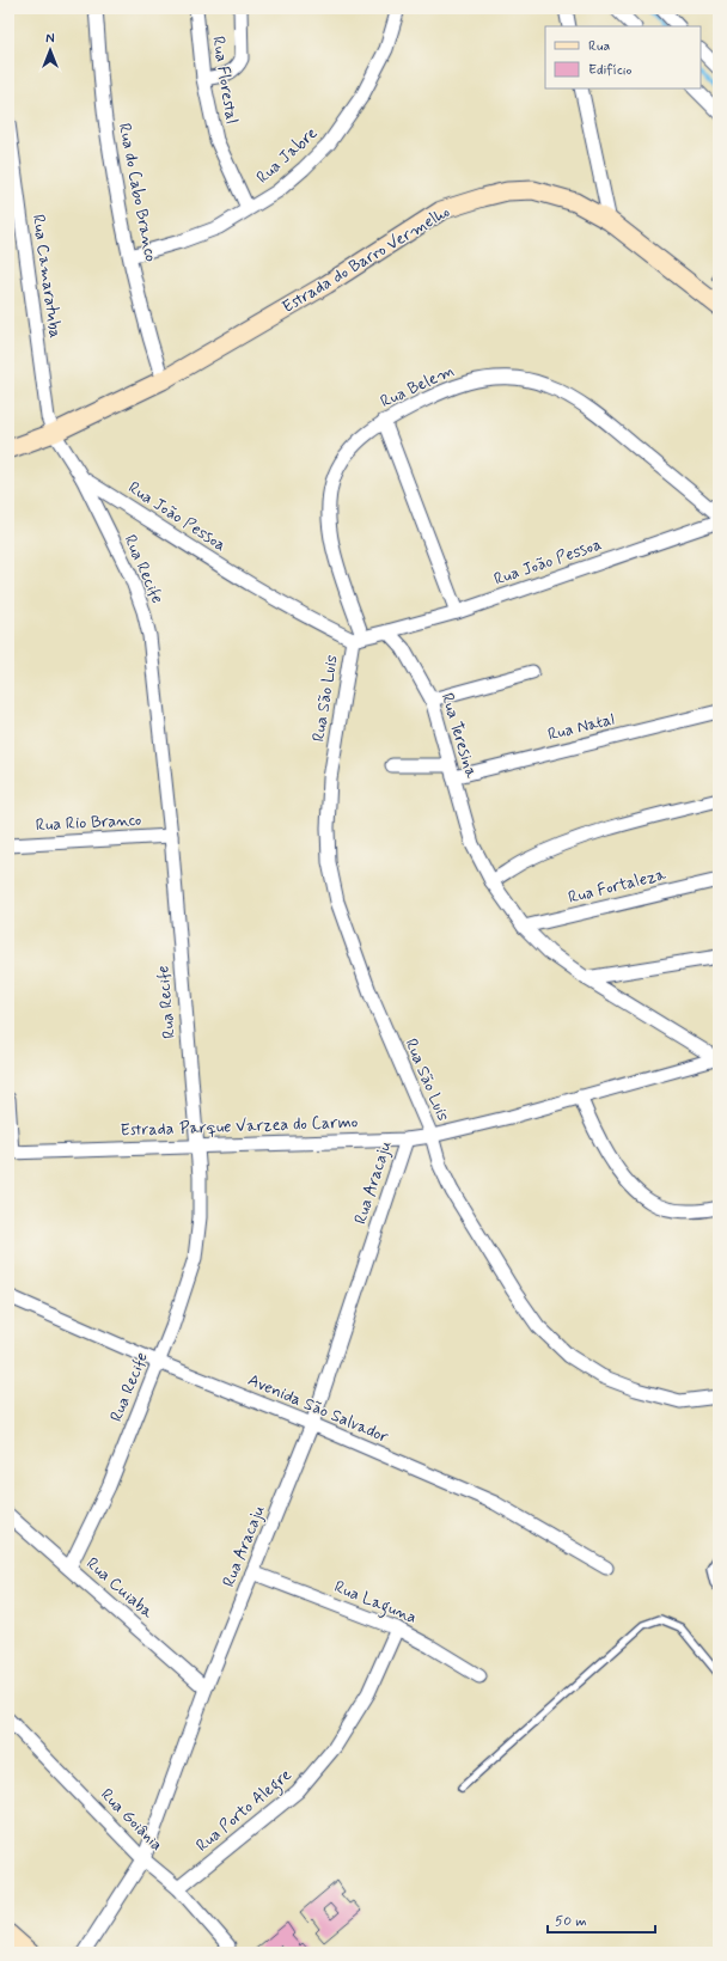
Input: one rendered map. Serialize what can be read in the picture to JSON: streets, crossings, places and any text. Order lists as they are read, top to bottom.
{
  "streets": {
    "street": [
      "Rua Florestal",
      "Rua Jabre",
      "Rua do Cabo Branco",
      "Estrada do Barro Vermelho",
      "Rua Camaratuba",
      "Rua Belem",
      "Rua João Pessoa",
      "Rua Recife",
      "Rua São Luis",
      "Rua Natal",
      "Rua Teresina",
      "Rua Rio Branco",
      "Rua Fortaleza",
      "Estrada Parque Varzea do Carmo",
      "Rua Aracaju",
      "Avenida São Salvador",
      "Rua Cuiaba",
      "Rua Laguna",
      "Rua Porto Alegre",
      "Rua Goiânia"
    ]
  },
  "crossings": [
    ["Rua Florestal", "Rua Jabre"],
    ["Rua Jabre", "Rua do Cabo Branco"],
    ["Rua do Cabo Branco", "Estrada do Barro Vermelho"],
    ["Estrada do Barro Vermelho", "Rua Camaratuba"],
    ["Estrada do Barro Vermelho", "Rua Recife"],
    ["Rua Camaratuba", "Rua Recife"],
    ["Rua Belem", "Rua João Pessoa"],
    ["Rua Belem", "Rua São Luis"],
    ["Rua João Pessoa", "Rua Recife"],
    ["Rua João Pessoa", "Rua São Luis"],
    ["Rua João Pessoa", "Rua Teresina"],
    ["Rua Recife", "Rua Rio Branco"],
    ["Rua Recife", "Estrada Parque Varzea do Carmo"],
    ["Rua Recife", "Avenida São Salvador"],
    ["Rua Recife", "Rua Cuiaba"],
    ["Rua São Luis", "Estrada Parque Varzea do Carmo"],
    ["Rua Natal", "Rua Teresina"],
    ["Rua Teresina", "Rua Fortaleza"],
    ["Rua Teresina", "Estrada Parque Varzea do Carmo"],
    ["Estrada Parque Varzea do Carmo", "Rua Aracaju"],
    ["Rua Aracaju", "Avenida São Salvador"],
    ["Rua Aracaju", "Rua Cuiaba"],
    ["Rua Aracaju", "Rua Laguna"],
    ["Rua Aracaju", "Rua Goiânia"],
    ["Rua Laguna", "Rua Porto Alegre"],
    ["Rua Porto Alegre", "Rua Goiânia"]
  ],
  "legend": ["Rua", "Edifício"],
  "scale_bar": "50 m",
  "north": "top"
}
